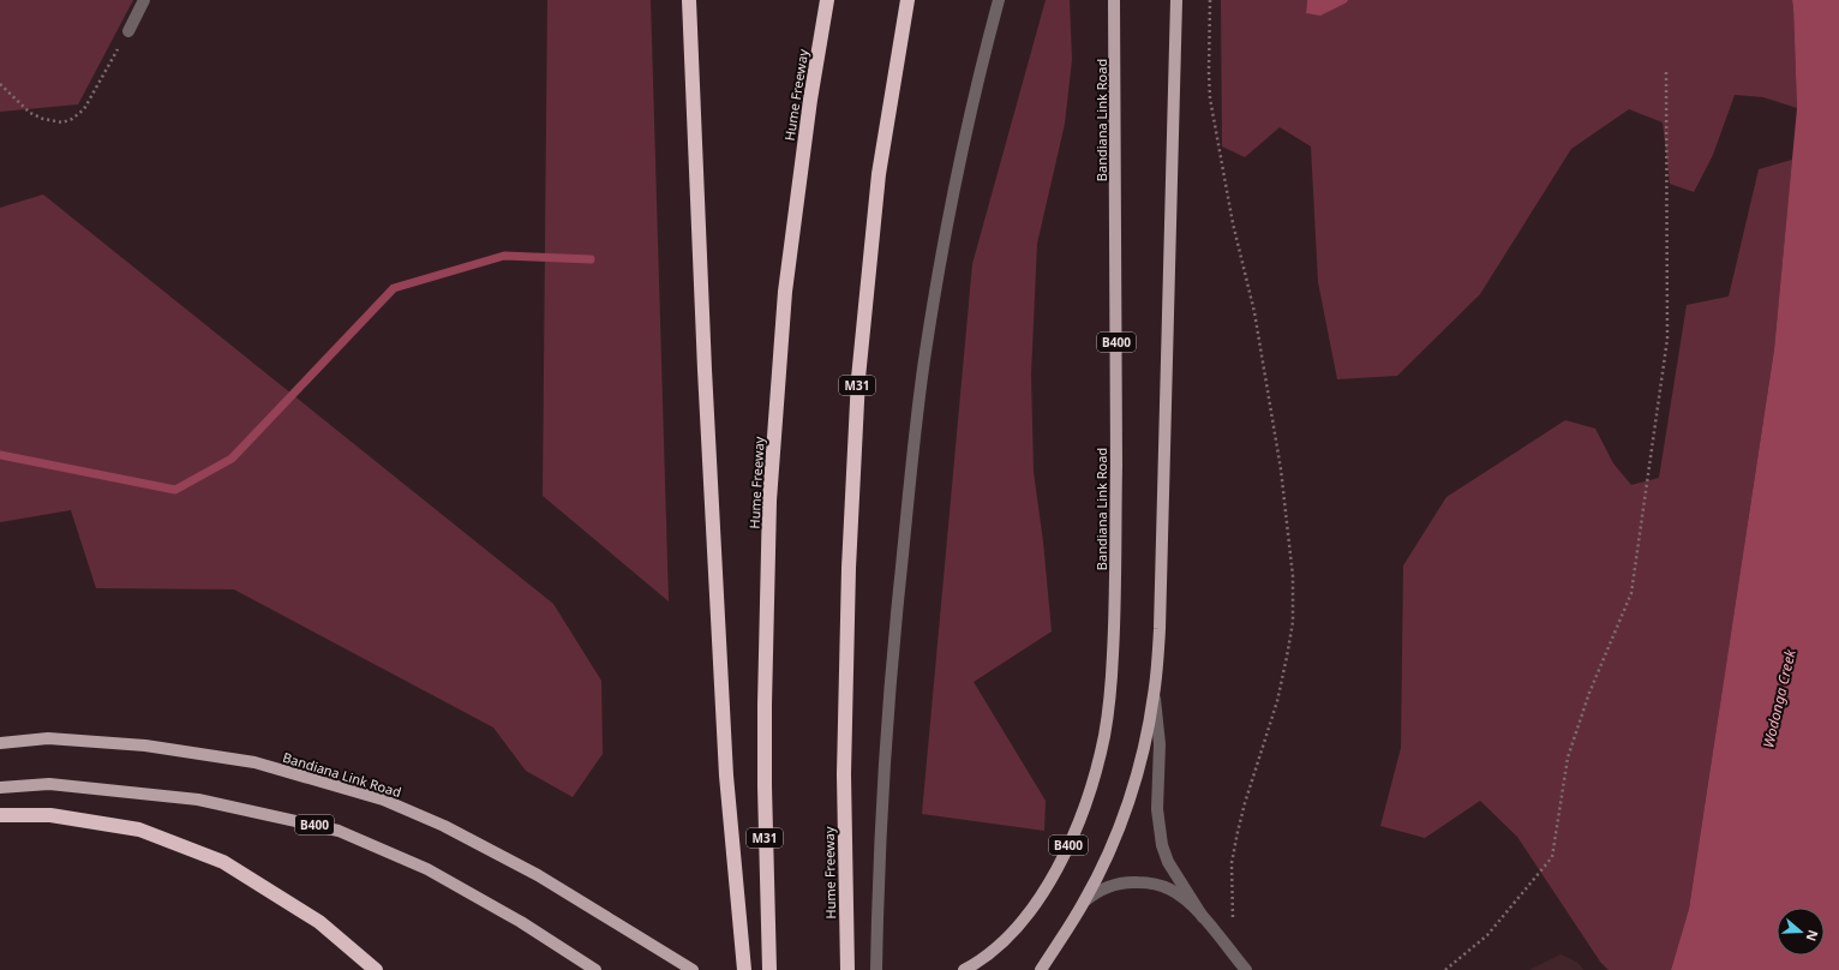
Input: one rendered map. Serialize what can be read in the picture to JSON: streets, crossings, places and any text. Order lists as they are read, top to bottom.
{
  "streets": {
    "highway": ["Hume Freeway", "M31"],
    "main road": ["Bandiana Link Road", "B400"]
  },
  "water": ["Wodonga Creek"],
  "north": "right"
}
